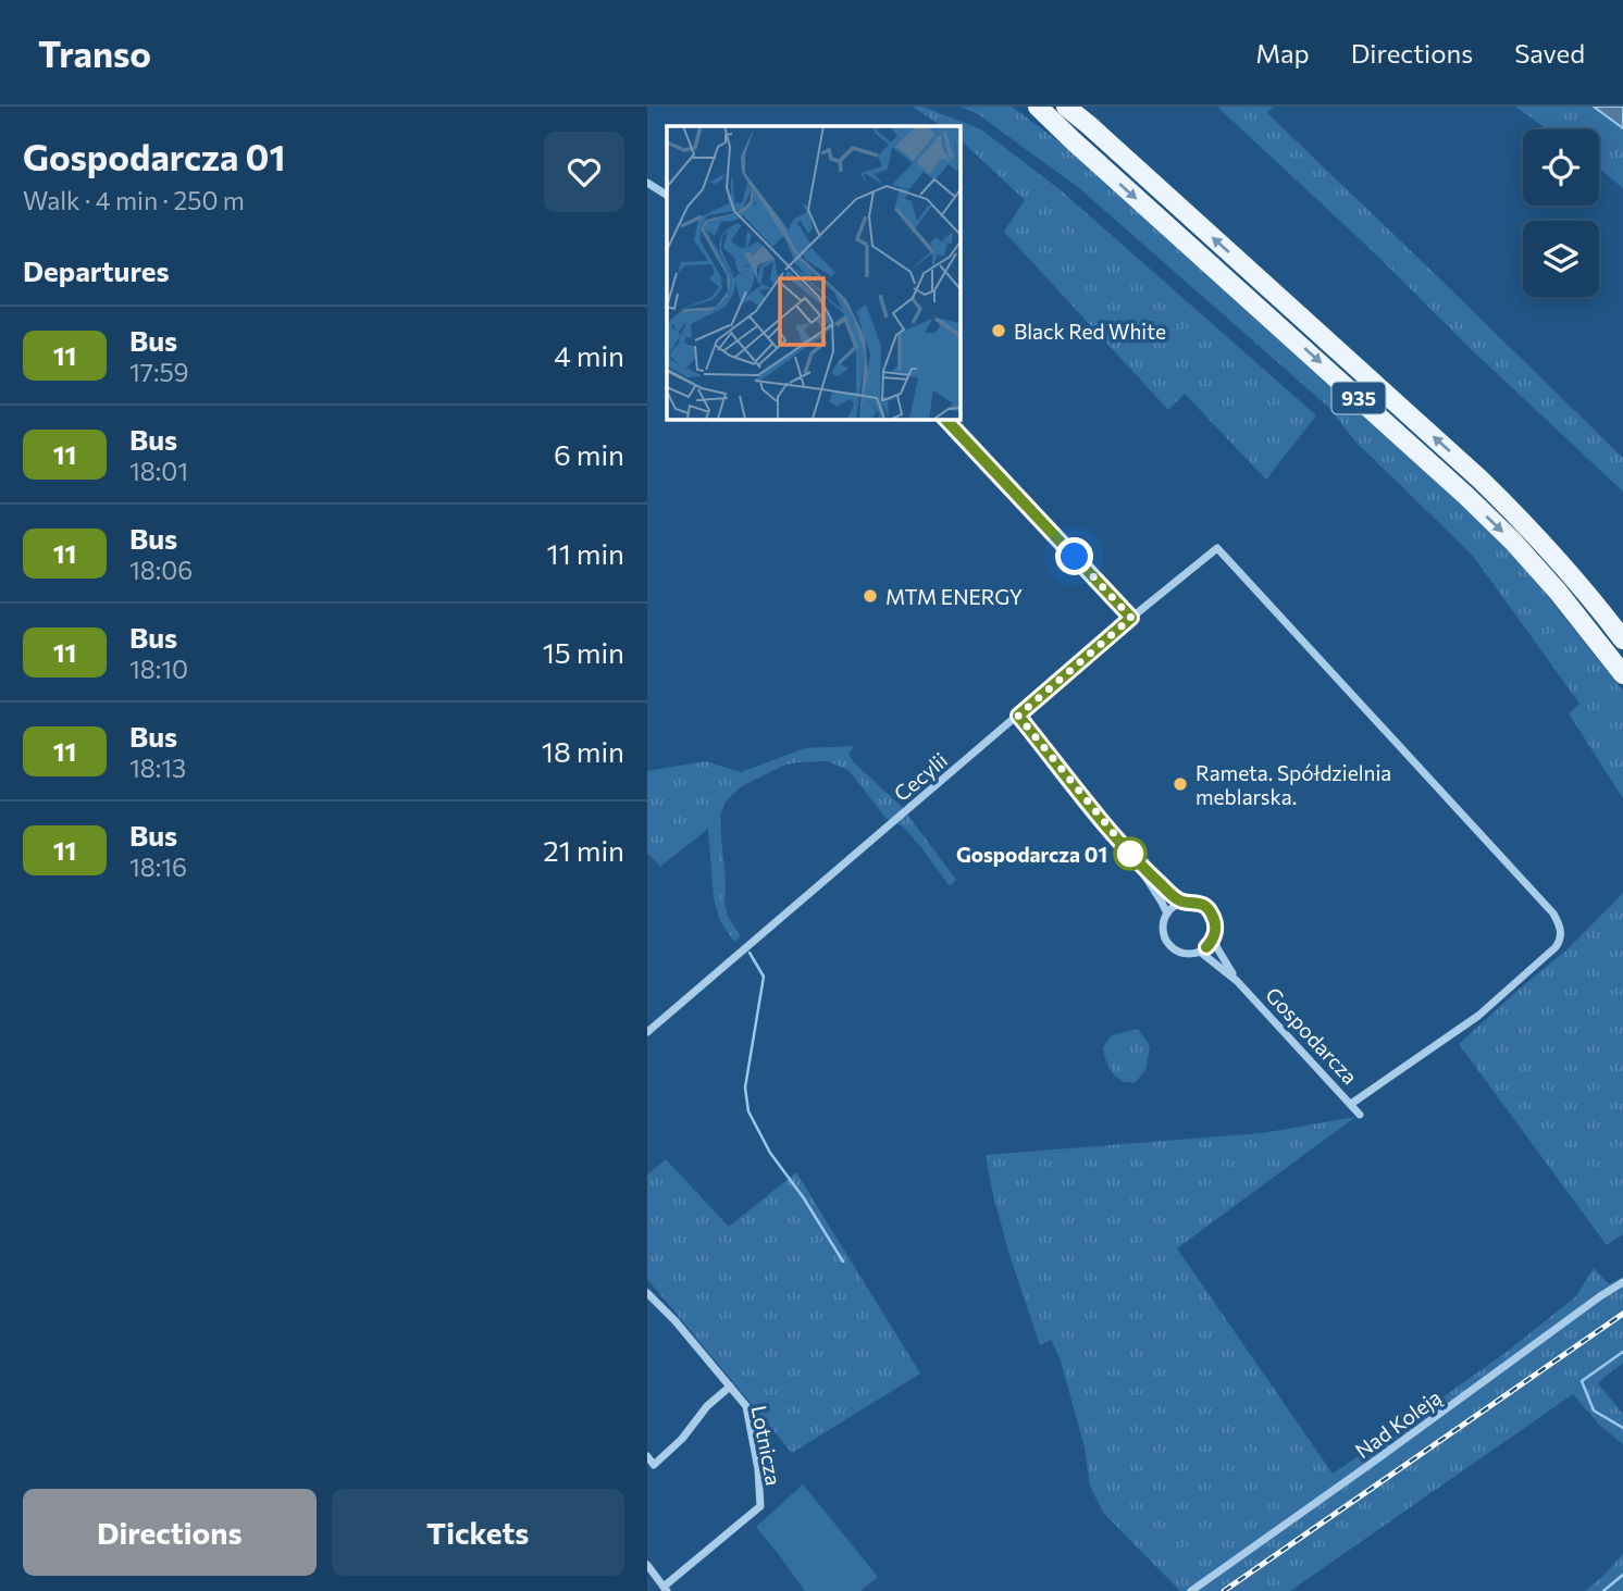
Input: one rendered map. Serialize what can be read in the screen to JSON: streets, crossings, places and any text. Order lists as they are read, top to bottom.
{
  "streets": {
    "main road": ["935"],
    "street": [
      "Cecylii",
      "Gospodarcza",
      "Nad Koleją",
      "Lotnicza"
    ]
  },
  "crossings": [
    ["Cecylii", "Gospodarcza"]
  ],
  "places": [
    "Black Red White",
    "MTM ENERGY",
    "Rameta. Spółdzielnia meblarska.",
    "Gospodarcza 01"
  ],
  "lines": ["bus line 11"],
  "page": {
    "header": "Transo",
    "nav": ["Map", "Directions", "Saved"],
    "heading": [
      ["Gospodarcza 01", "Walk · 4 min · 250 m"],
      "Departures"
    ],
    "list": [
      {
        "mark": "11",
        "name": "Bus",
        "note": "17:59",
        "value": "4 min"
      },
      {
        "mark": "11",
        "name": "Bus",
        "note": "18:01",
        "value": "6 min"
      },
      {
        "mark": "11",
        "name": "Bus",
        "note": "18:06",
        "value": "11 min"
      },
      {
        "mark": "11",
        "name": "Bus",
        "note": "18:10",
        "value": "15 min"
      },
      {
        "mark": "11",
        "name": "Bus",
        "note": "18:13",
        "value": "18 min"
      },
      {
        "mark": "11",
        "name": "Bus",
        "note": "18:16",
        "value": "21 min"
      }
    ],
    "buttons": ["Directions", "Tickets"]
  }
}
